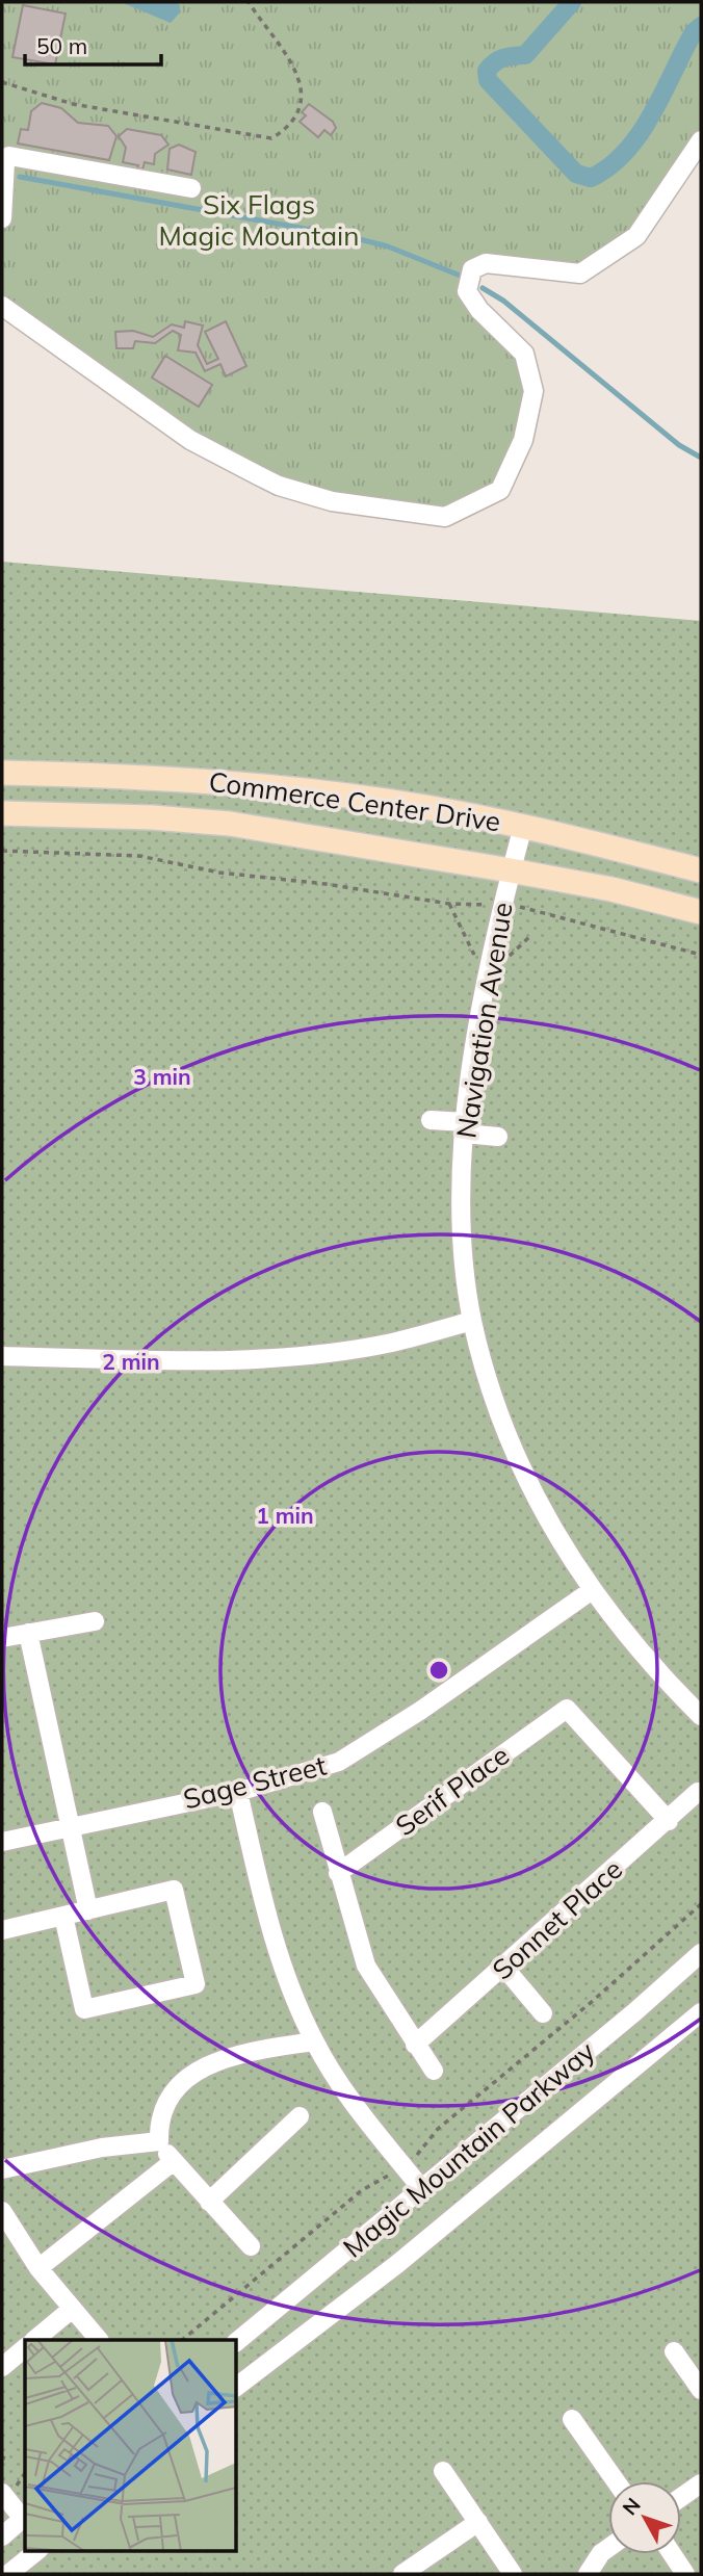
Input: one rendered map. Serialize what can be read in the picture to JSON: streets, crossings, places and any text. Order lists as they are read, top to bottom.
{
  "streets": {
    "main road": ["Commerce Center Drive"],
    "street": [
      "Navigation Avenue",
      "Sage Street",
      "Serif Place",
      "Sonnet Place",
      "Magic Mountain Parkway"
    ]
  },
  "crossings": [
    ["Commerce Center Drive", "Navigation Avenue"],
    ["Navigation Avenue", "Sage Street"],
    ["Serif Place", "Sonnet Place"]
  ],
  "parks": ["Six Flags Magic Mountain"],
  "scale_bar": "50 m",
  "north": "top left",
  "rings": ["3 min", "2 min", "1 min"]
}
